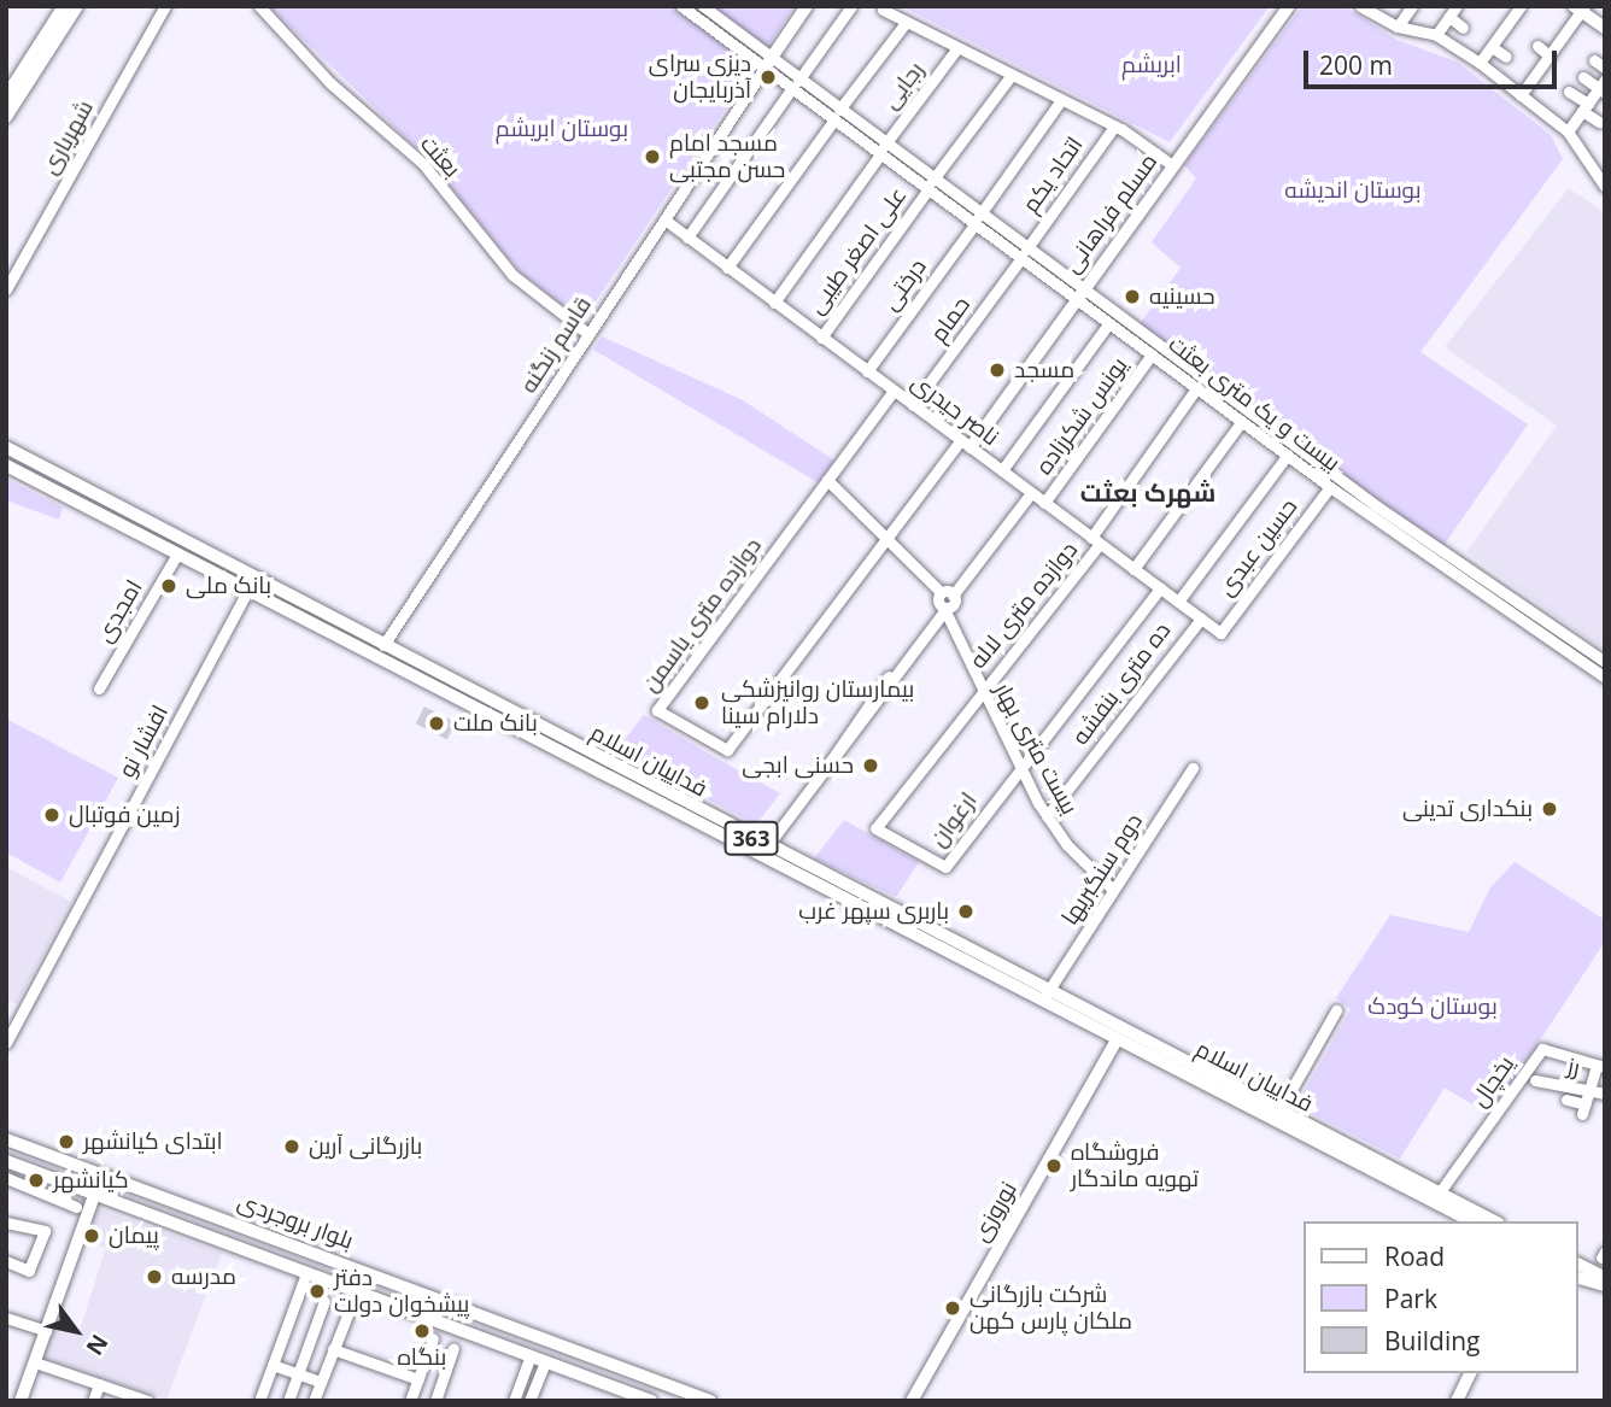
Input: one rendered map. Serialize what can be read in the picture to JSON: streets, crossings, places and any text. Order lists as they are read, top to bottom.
{
  "streets": {
    "main road": [
      "مسلم فراهانی",
      "فداییان اسلام",
      "363",
      "نوروزی",
      "بلوار بروجردی"
    ],
    "street": [
      "رجایی",
      "شهریاری",
      "بعثت",
      "اتحاد یکم",
      "علی اصغر طیبی",
      "درختی",
      "حمام",
      "قاسم زنگنه",
      "بیست و یک متری بعثت",
      "ناصر حیدری",
      "یونس شکرزاده",
      "حسین عبدی",
      "دوازده متری لاله",
      "امجدی",
      "دوازده متری یاسمن",
      "ده متری بنفشه",
      "افشار نو",
      "بیست متری بهار",
      "ارغوان",
      "دوم سنگبریها",
      "رز",
      "یخچال"
    ]
  },
  "crossings": [
    ["رجایی", "بیست و یک متری بعثت"],
    ["رجایی", "ناصر حیدری"],
    ["بعثت", "قاسم زنگنه"],
    ["اتحاد یکم", "حمام"],
    ["اتحاد یکم", "بیست و یک متری بعثت"],
    ["مسلم فراهانی", "بیست و یک متری بعثت"],
    ["مسلم فراهانی", "ناصر حیدری"],
    ["علی اصغر طیبی", "بیست و یک متری بعثت"],
    ["علی اصغر طیبی", "ناصر حیدری"],
    ["درختی", "بیست و یک متری بعثت"],
    ["درختی", "ناصر حیدری"],
    ["حمام", "بیست و یک متری بعثت"],
    ["حمام", "ناصر حیدری"],
    ["قاسم زنگنه", "بیست و یک متری بعثت"],
    ["قاسم زنگنه", "ناصر حیدری"],
    ["قاسم زنگنه", "فداییان اسلام"],
    ["بیست و یک متری بعثت", "یونس شکرزاده"],
    ["بیست و یک متری بعثت", "حسین عبدی"],
    ["بیست و یک متری بعثت", "دوازده متری لاله"],
    ["ناصر حیدری", "یونس شکرزاده"],
    ["ناصر حیدری", "حسین عبدی"],
    ["ناصر حیدری", "دوازده متری لاله"],
    ["ناصر حیدری", "ده متری بنفشه"],
    ["دوازده متری لاله", "بیست متری بهار"],
    ["دوازده متری لاله", "ارغوان"],
    ["امجدی", "فداییان اسلام"],
    ["ده متری بنفشه", "بیست متری بهار"],
    ["افشار نو", "فداییان اسلام"],
    ["بیست متری بهار", "ارغوان"],
    ["بیست متری بهار", "دوم سنگبریها"],
    ["فداییان اسلام", "دوم سنگبریها"],
    ["فداییان اسلام", "یخچال"],
    ["فداییان اسلام", "نوروزی"]
  ],
  "districts": ["شهرک بعثت"],
  "parks": [
    "ابریشم",
    "بوستان ابریشم",
    "بوستان اندیشه",
    "بوستان کودک"
  ],
  "places": [
    "دیزی سرای آذربایجان",
    "مسجد امام حسن مجتبی",
    "حسینیه",
    "مسجد",
    "بانک ملی",
    "بیمارستان روانپزشکی دلارام سینا",
    "بانک ملت",
    "حسنی ابجی",
    "بنکداری تدینی",
    "زمین فوتبال",
    "باربری سپهر غرب",
    "ابتدای کیانشهر",
    "بازرگانی آرین",
    "فروشگاه تهویه ماندگار",
    "کیانشهر",
    "پیمان",
    "مدرسه",
    "دفتر پیشخوان دولت",
    "شرکت بازرگانی ملکان پارس کهن",
    "بنگاه"
  ],
  "legend": ["Road", "Park", "Building"],
  "scale_bar": "200 m",
  "north": "bottom right"
}
